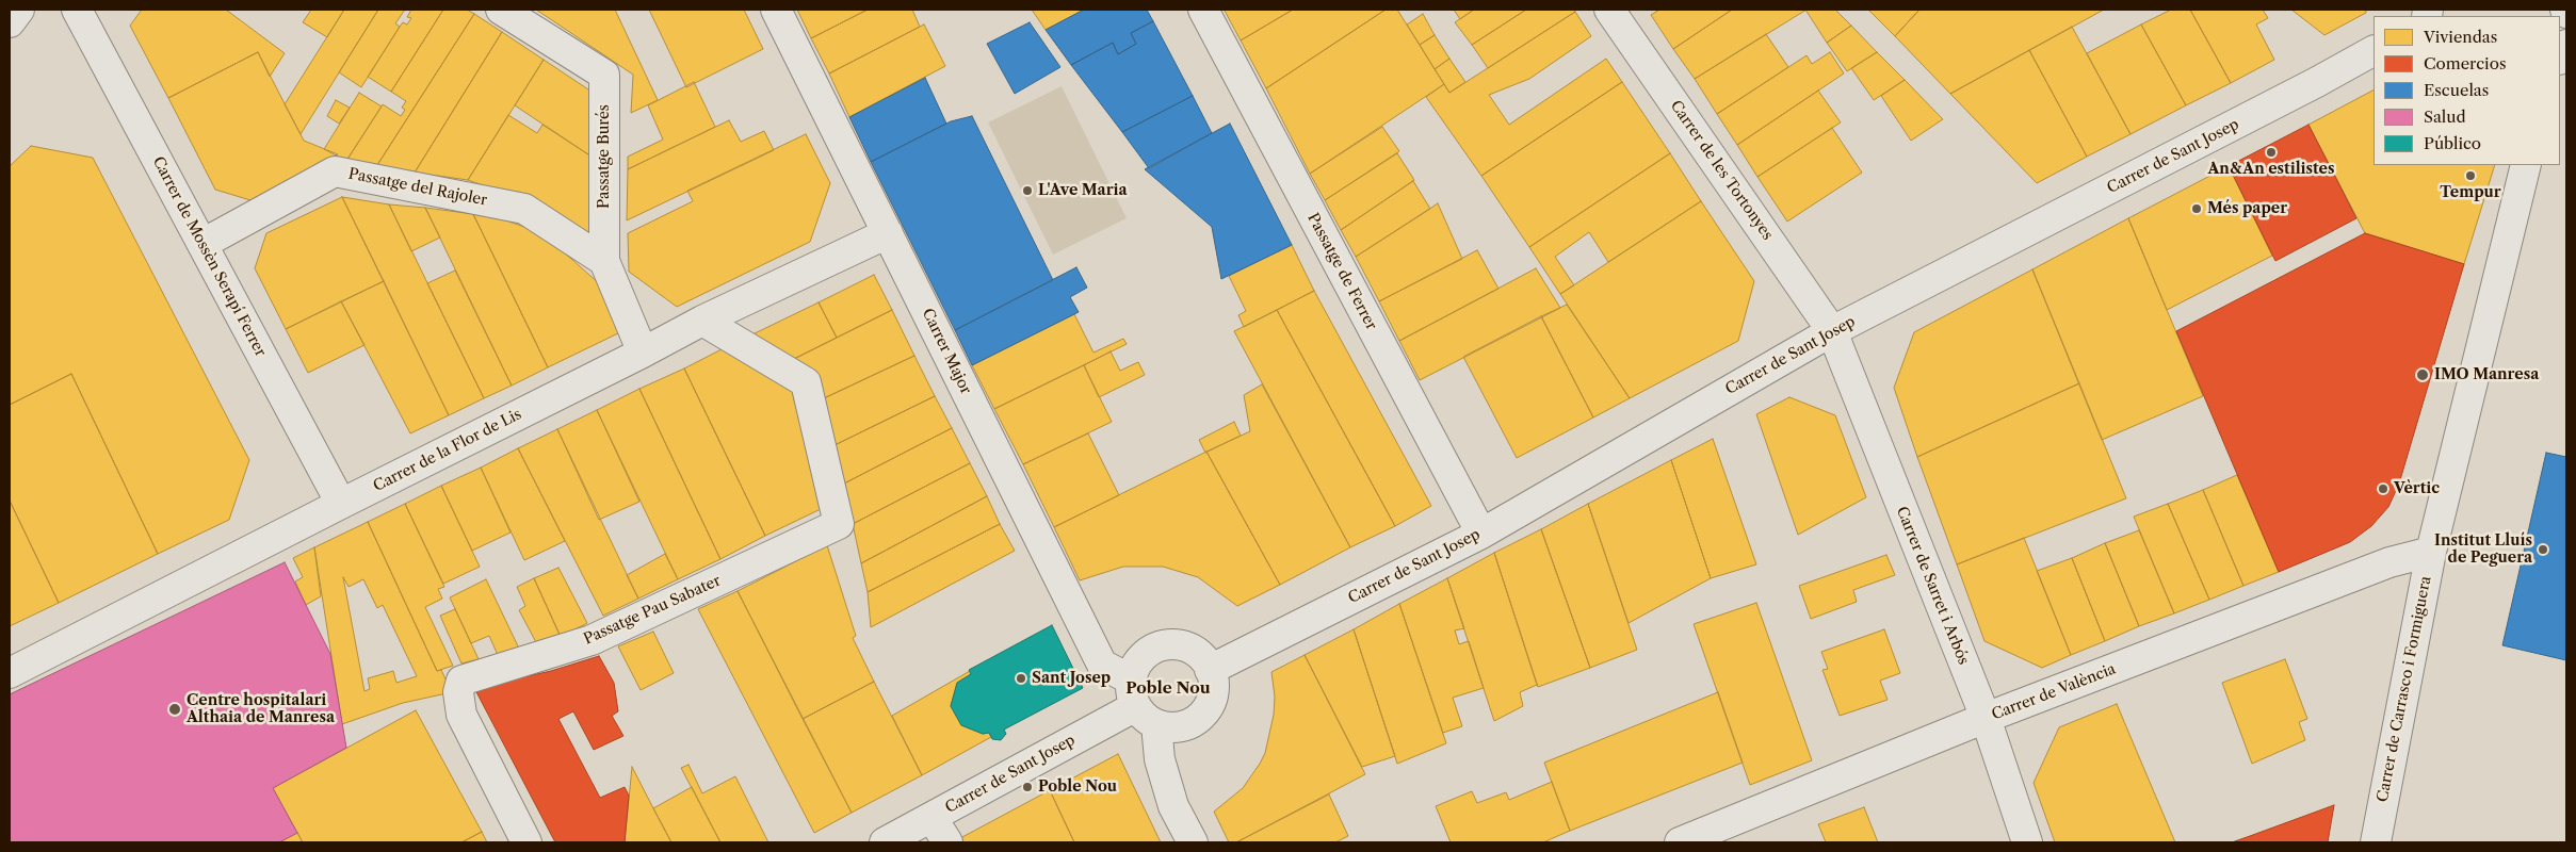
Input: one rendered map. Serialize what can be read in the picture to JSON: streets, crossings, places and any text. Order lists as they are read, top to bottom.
{
  "streets": {
    "street": [
      "Passatge Burés",
      "Carrer de Sant Josep",
      "Carrer de les Tortonyes",
      "Passatge del Rajoler",
      "Carrer de Mossèn Serapí Ferrer",
      "Passatge de Ferrer",
      "Carrer Major",
      "Carrer de la Flor de Lis",
      "Carrer de Sarret i Arbós",
      "Passatge Pau Sabater",
      "Carrer de Carrasco i Formiguera",
      "Carrer de València"
    ]
  },
  "crossings": [
    ["Passatge Burés", "Passatge del Rajoler"],
    ["Passatge Burés", "Carrer de la Flor de Lis"],
    ["Carrer de Sant Josep", "Carrer de les Tortonyes"],
    ["Carrer de Sant Josep", "Passatge de Ferrer"],
    ["Carrer de Sant Josep", "Carrer Major"],
    ["Carrer de Sant Josep", "Carrer de Sarret i Arbós"],
    ["Carrer de les Tortonyes", "Carrer de Sarret i Arbós"],
    ["Passatge del Rajoler", "Carrer de Mossèn Serapí Ferrer"],
    ["Carrer de Mossèn Serapí Ferrer", "Carrer de la Flor de Lis"],
    ["Carrer Major", "Carrer de la Flor de Lis"],
    ["Carrer de la Flor de Lis", "Passatge Pau Sabater"],
    ["Carrer de Sarret i Arbós", "Carrer de València"],
    ["Carrer de Carrasco i Formiguera", "Carrer de València"]
  ],
  "districts": ["Poble Nou"],
  "places": [
    "An&An estilistes",
    "Tempur",
    "L'Ave Maria",
    "Més paper",
    "IMO Manresa",
    "Vèrtic",
    "Institut Lluís de Peguera",
    "Sant Josep",
    "Centre hospitalari Althaia de Manresa",
    "Poble Nou"
  ],
  "legend": [
    "Viviendas",
    "Comercios",
    "Escuelas",
    "Salud",
    "Público"
  ]
}
